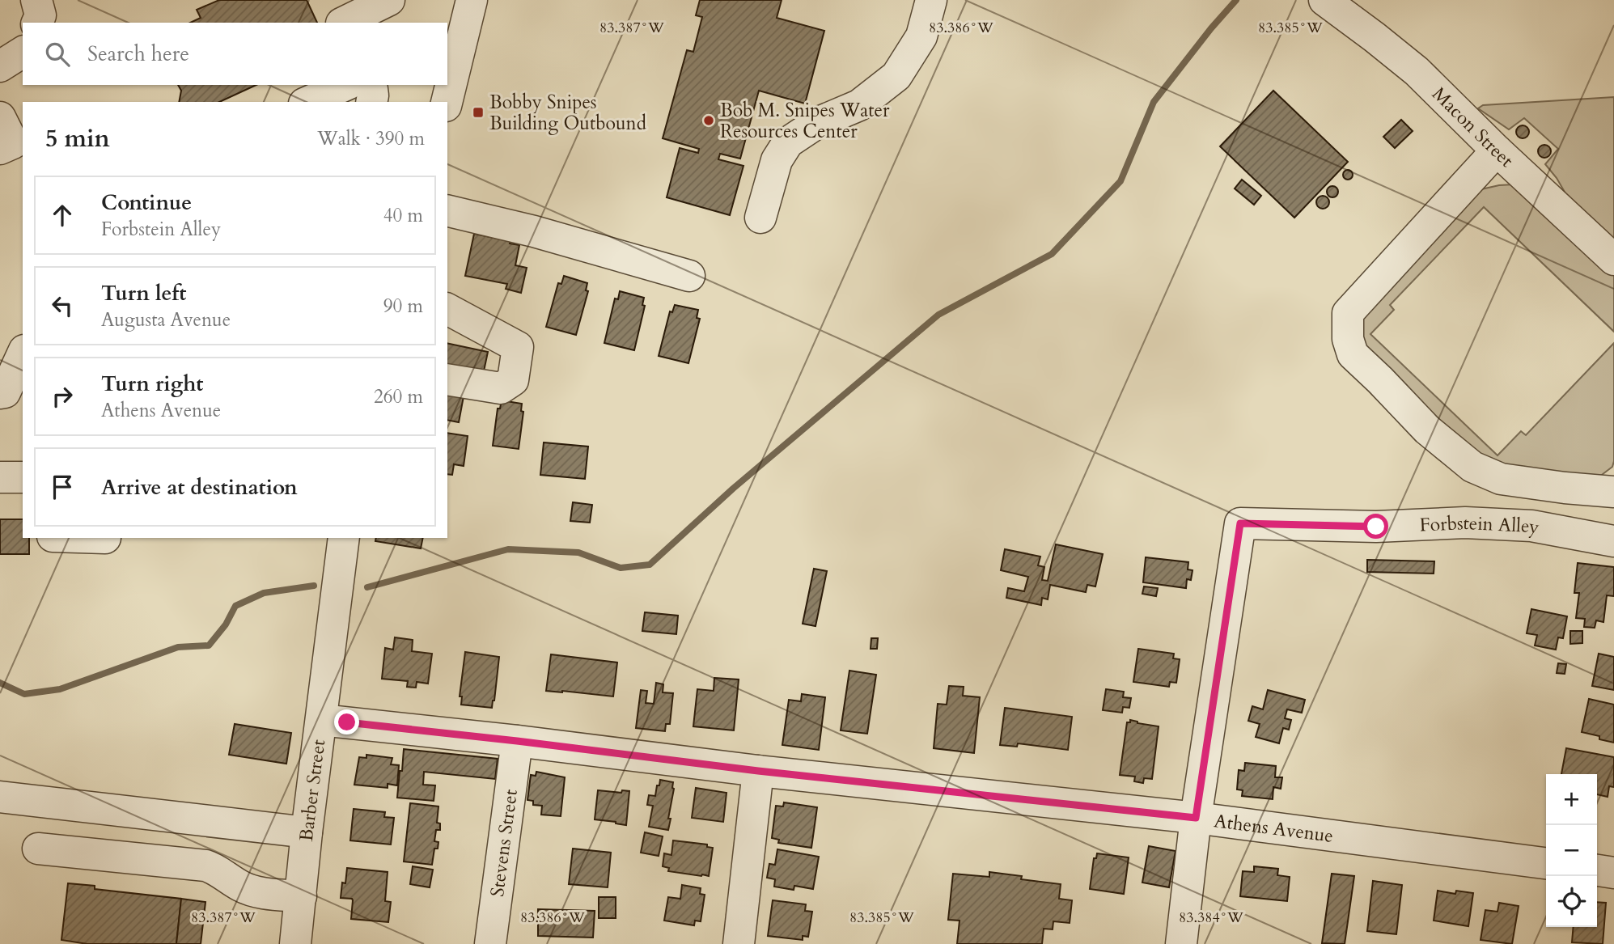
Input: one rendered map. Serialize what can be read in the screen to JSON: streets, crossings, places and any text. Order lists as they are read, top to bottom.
{
  "streets": {
    "street": [
      "Macon Street",
      "Forbstein Alley",
      "Barber Street",
      "Athens Avenue",
      "Stevens Street"
    ]
  },
  "crossings": [
    ["Forbstein Alley", "Athens Avenue"],
    ["Barber Street", "Athens Avenue"],
    ["Athens Avenue", "Stevens Street"]
  ],
  "places": {
    "transit": ["Bobby Snipes Building Outbound"],
    "other": ["Bob M. Snipes Water Resources Center"]
  },
  "page": {
    "search": "Search here",
    "heading": ["5 min", "Walk · 390 m"],
    "list": [
      ["Continue", "Forbstein Alley", "40 m"],
      ["Turn left", "Augusta Avenue", "90 m"],
      ["Turn right", "Athens Avenue", "260 m"],
      "Arrive at destination"
    ],
    "map_buttons": ["+", "−"]
  },
  "coordinates": [
    "83.387°W",
    "83.386°W",
    "83.385°W",
    "83.384°W"
  ]
}
